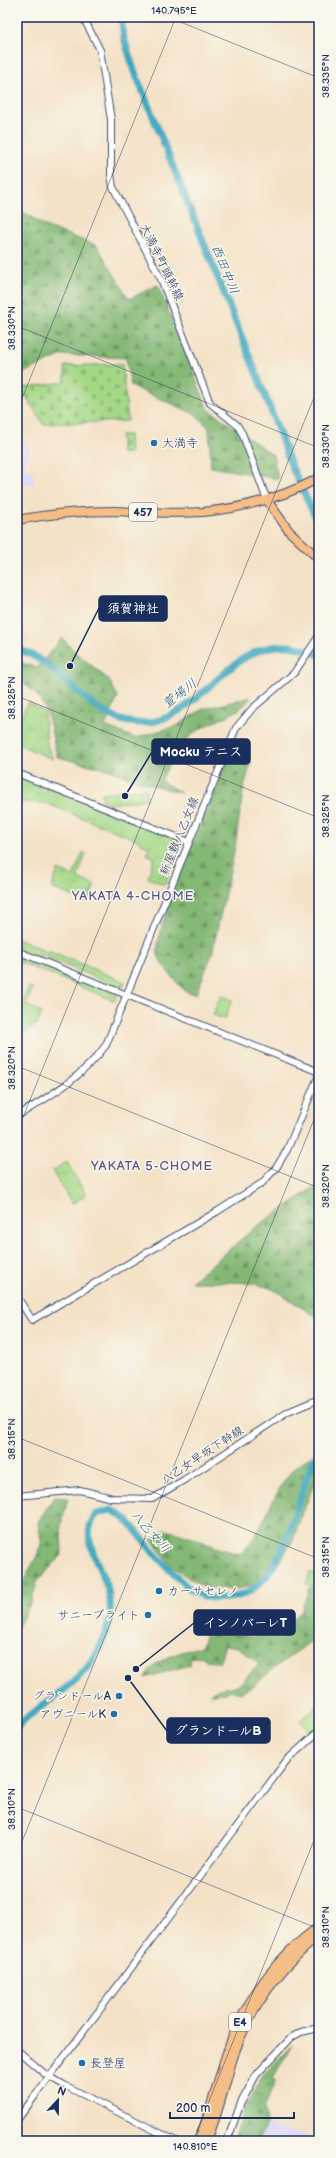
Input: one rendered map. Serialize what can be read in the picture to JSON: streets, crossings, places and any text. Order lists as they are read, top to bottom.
{
  "streets": {
    "highway": ["457", "E4"],
    "street": ["大満寺町頭幹線", "新屋敷八乙女線", "八乙女早坂下幹線"]
  },
  "crossings": [
    ["大満寺町頭幹線", "457"]
  ],
  "districts": ["YAKATA 4-CHOME", "YAKATA 5-CHOME"],
  "water": ["西田中川", "萱場川", "八乙女川"],
  "places": [
    "大満寺",
    "須賀神社",
    "Mocku テニス",
    "カーサセレノ",
    "サニーブライト",
    "インノバーレT",
    "グランドールB",
    "グランドールA",
    "アヴニールK",
    "長登屋"
  ],
  "scale_bar": "200 m",
  "north": "top",
  "coordinates": [
    "140.795°E",
    "38.335°N",
    "38.330°N",
    "38.325°N",
    "38.320°N",
    "38.315°N",
    "38.310°N",
    "140.810°E"
  ]
}
